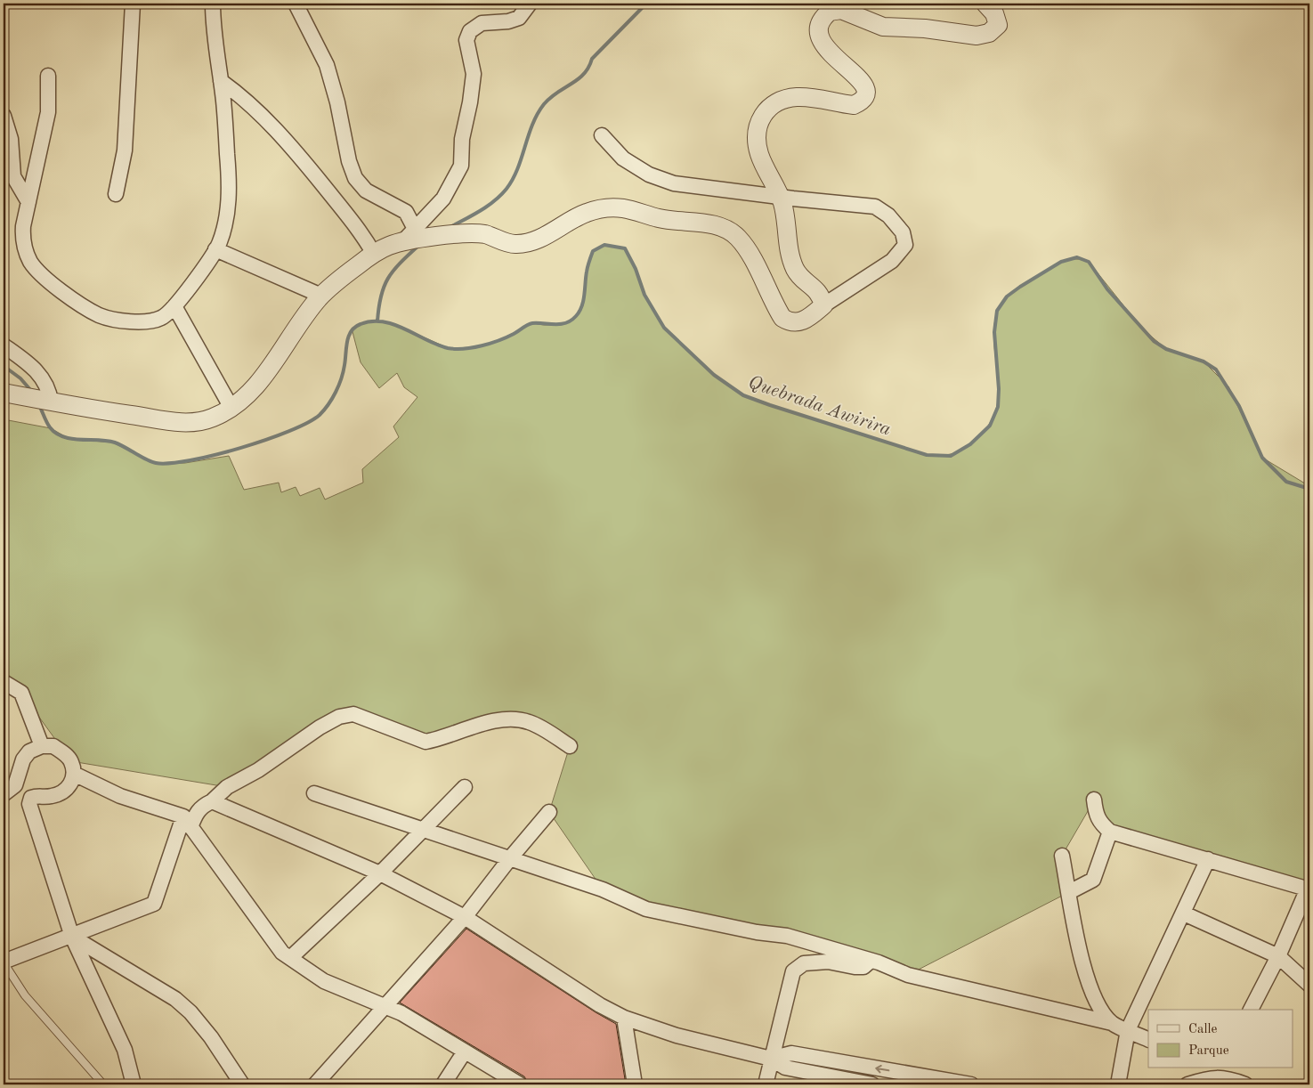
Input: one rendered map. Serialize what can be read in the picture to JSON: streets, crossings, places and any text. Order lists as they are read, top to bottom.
{
  "water": ["Quebrada Awirira"],
  "legend": ["Calle", "Parque"]
}
